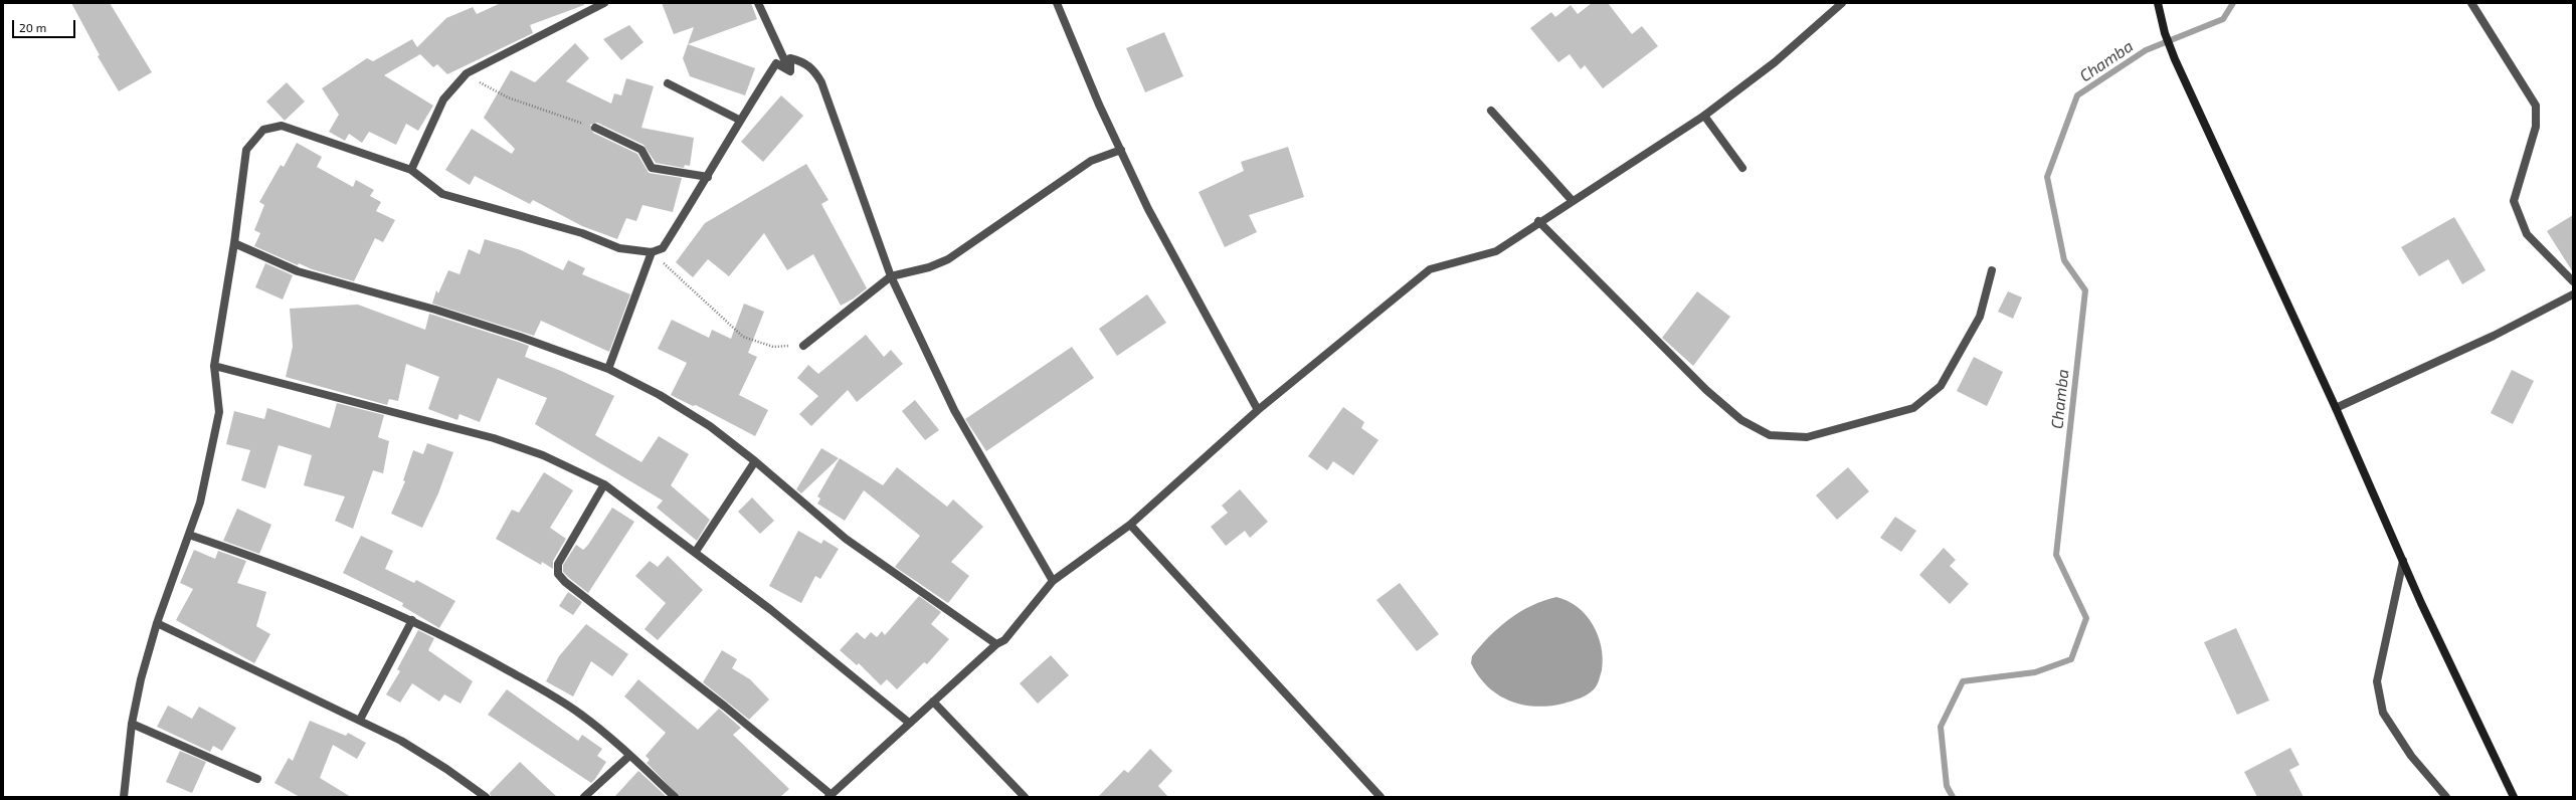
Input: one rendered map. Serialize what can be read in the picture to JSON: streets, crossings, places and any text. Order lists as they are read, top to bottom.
{
  "water": ["Chamba"],
  "scale_bar": "20 m"
}
